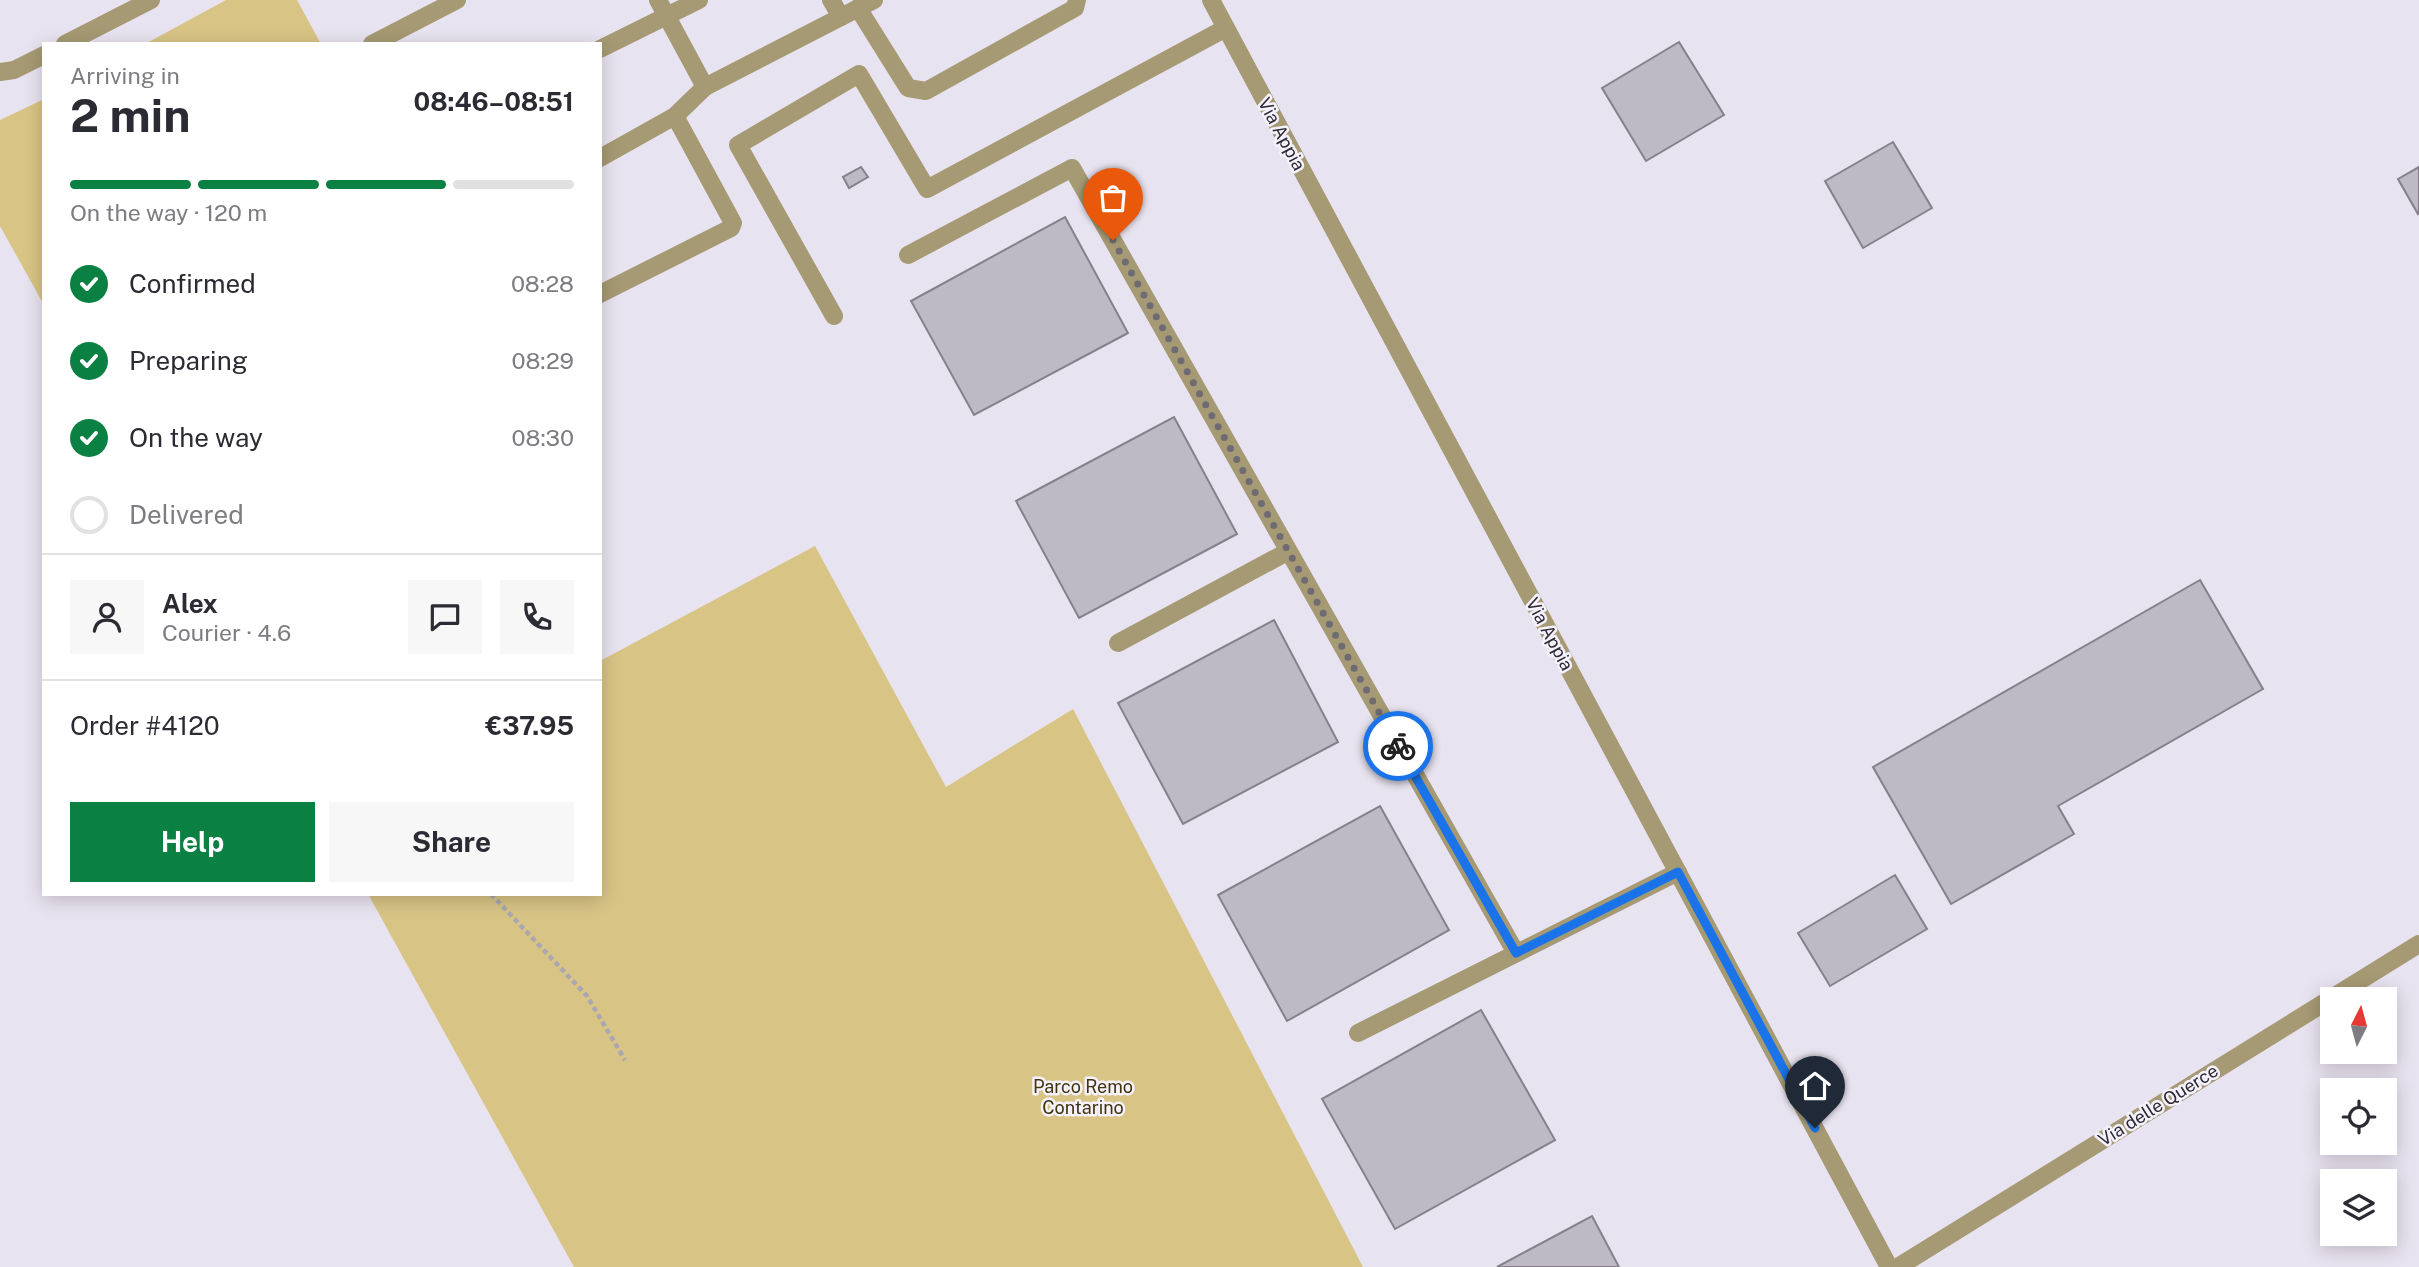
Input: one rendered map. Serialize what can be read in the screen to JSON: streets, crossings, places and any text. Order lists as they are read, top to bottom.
{
  "streets": {
    "street": ["Via Appia", "Via delle Querce"]
  },
  "parks": ["Parco Remo Contarino"],
  "north": "top",
  "page": {
    "heading": ["2 min", "Arriving in", "08:46–08:51"],
    "panel": [
      "Alex",
      "Courier · 4.6",
      "Order #4120",
      "€37.95"
    ],
    "bar": "On the way · 120 m",
    "list": [
      ["Confirmed", "08:28"],
      ["Preparing", "08:29"],
      ["On the way", "08:30"],
      "Delivered"
    ],
    "buttons": ["Help", "Share"]
  }
}
